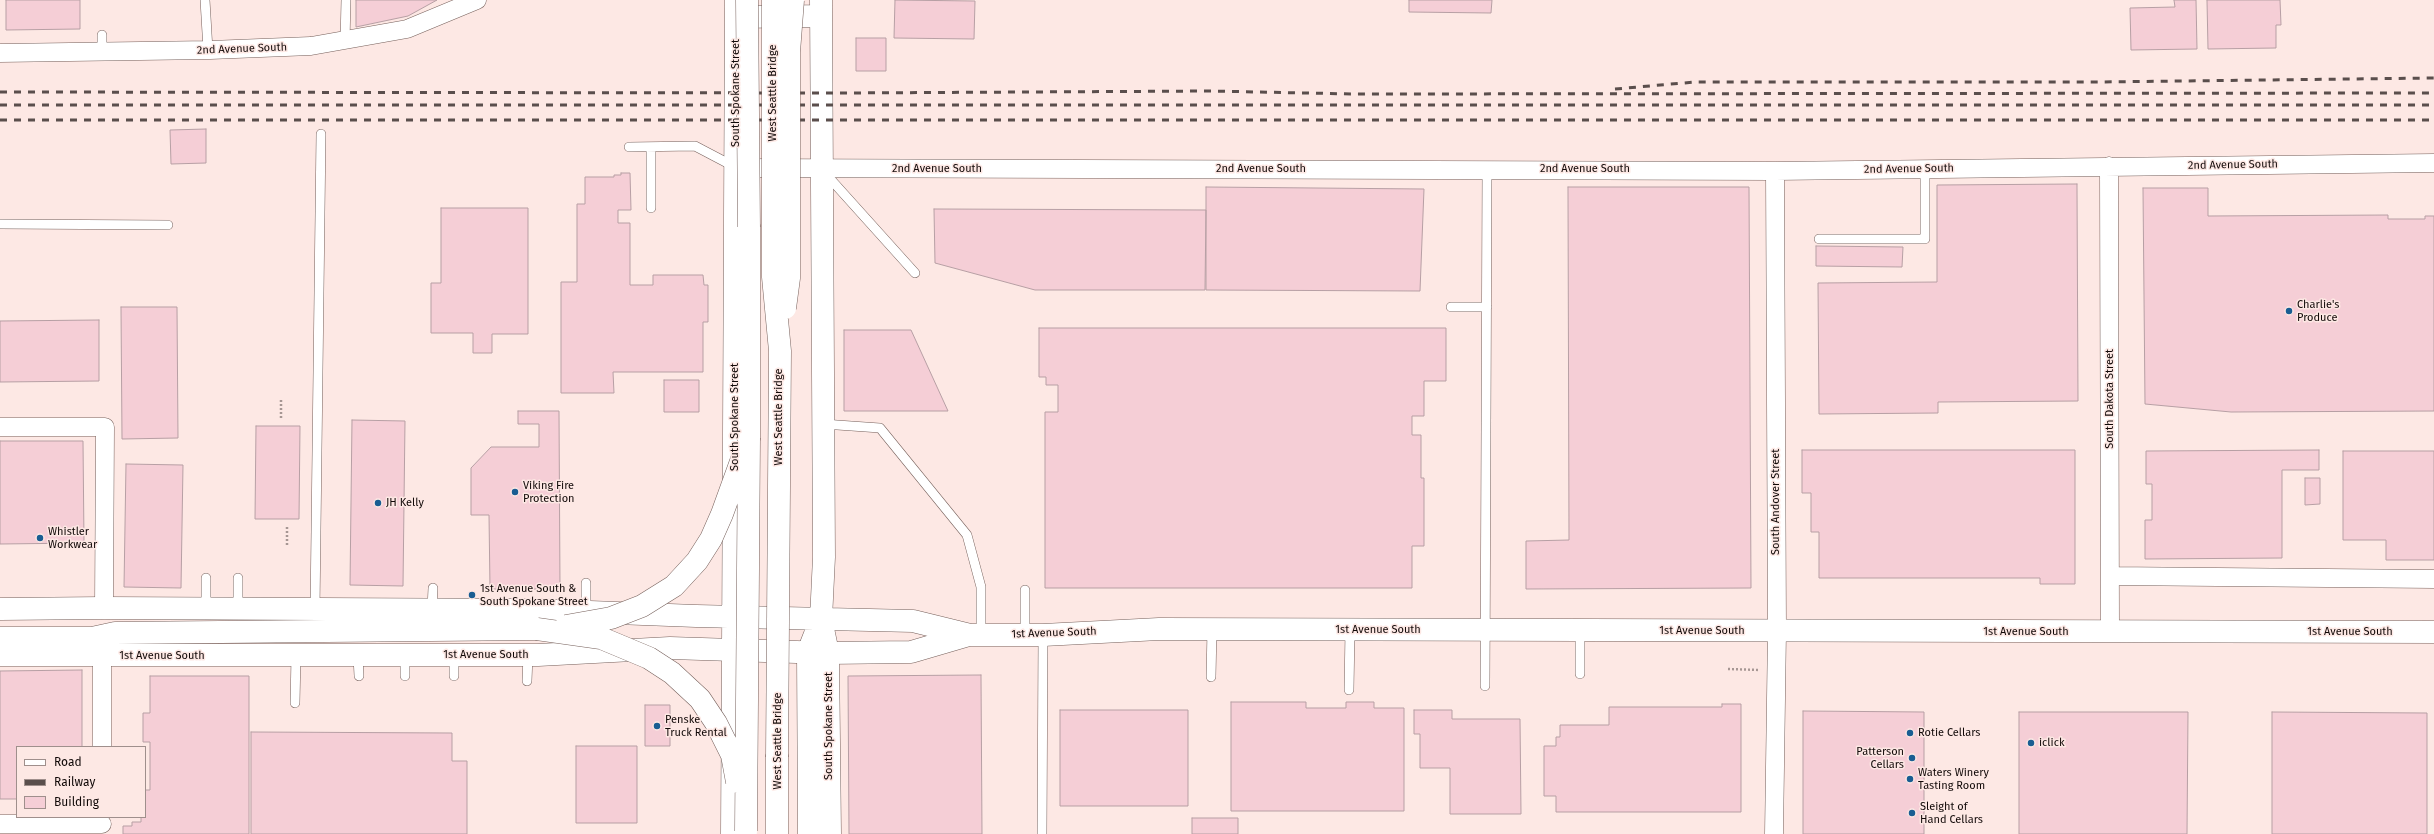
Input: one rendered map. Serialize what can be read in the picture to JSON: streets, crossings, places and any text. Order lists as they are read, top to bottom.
{
  "streets": {
    "main road": ["South Spokane Street", "West Seattle Bridge", "1st Avenue South"],
    "street": ["2nd Avenue South", "South Dakota Street", "South Andover Street"]
  },
  "crossings": [
    ["2nd Avenue South", "South Spokane Street"],
    ["2nd Avenue South", "South Dakota Street"],
    ["2nd Avenue South", "South Andover Street"],
    ["South Spokane Street", "1st Avenue South"],
    ["South Dakota Street", "1st Avenue South"],
    ["South Andover Street", "1st Avenue South"]
  ],
  "places": [
    "Charlie's Produce",
    "Viking Fire Protection",
    "JH Kelly",
    "Whistler Workwear",
    "1st Avenue South & South Spokane Street",
    "Penske Truck Rental",
    "Rotie Cellars",
    "iclick",
    "Patterson Cellars",
    "Waters Winery Tasting Room",
    "Sleight of Hand Cellars"
  ],
  "legend": ["Road", "Railway", "Building"]
}
